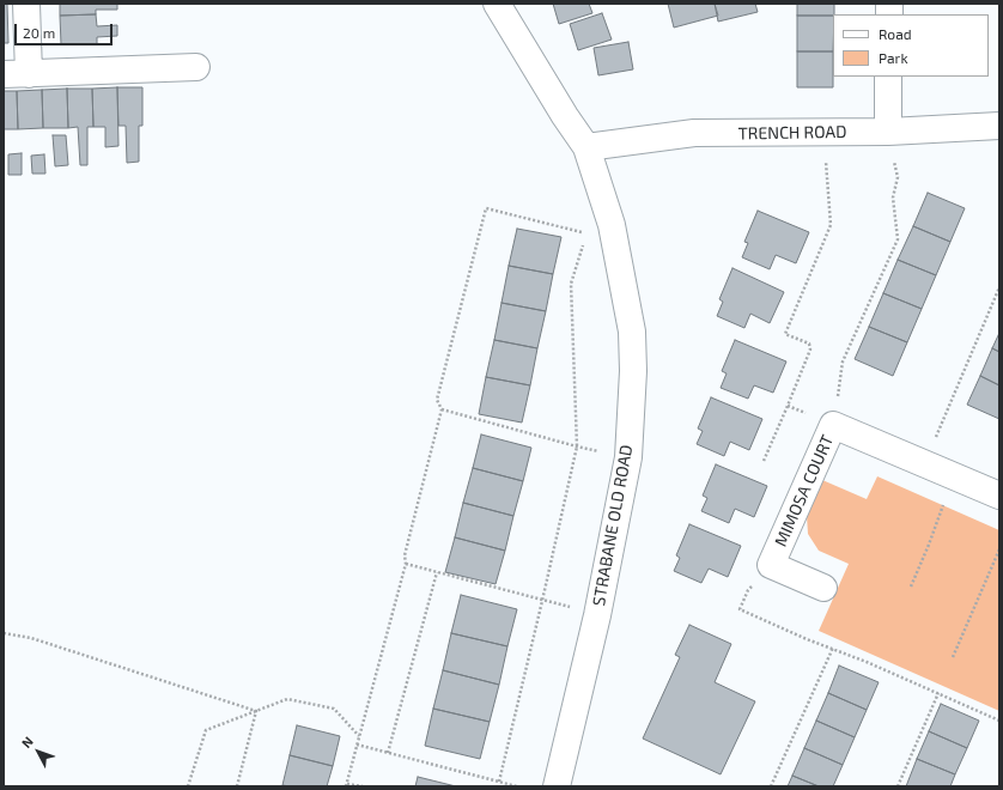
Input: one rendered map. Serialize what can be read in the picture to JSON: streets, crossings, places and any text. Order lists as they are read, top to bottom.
{
  "streets": {
    "street": ["TRENCH ROAD", "MIMOSA COURT", "STRABANE OLD ROAD"]
  },
  "crossings": [
    ["TRENCH ROAD", "STRABANE OLD ROAD"]
  ],
  "legend": ["Road", "Park"],
  "scale_bar": "20 m",
  "north": "top left"
}
